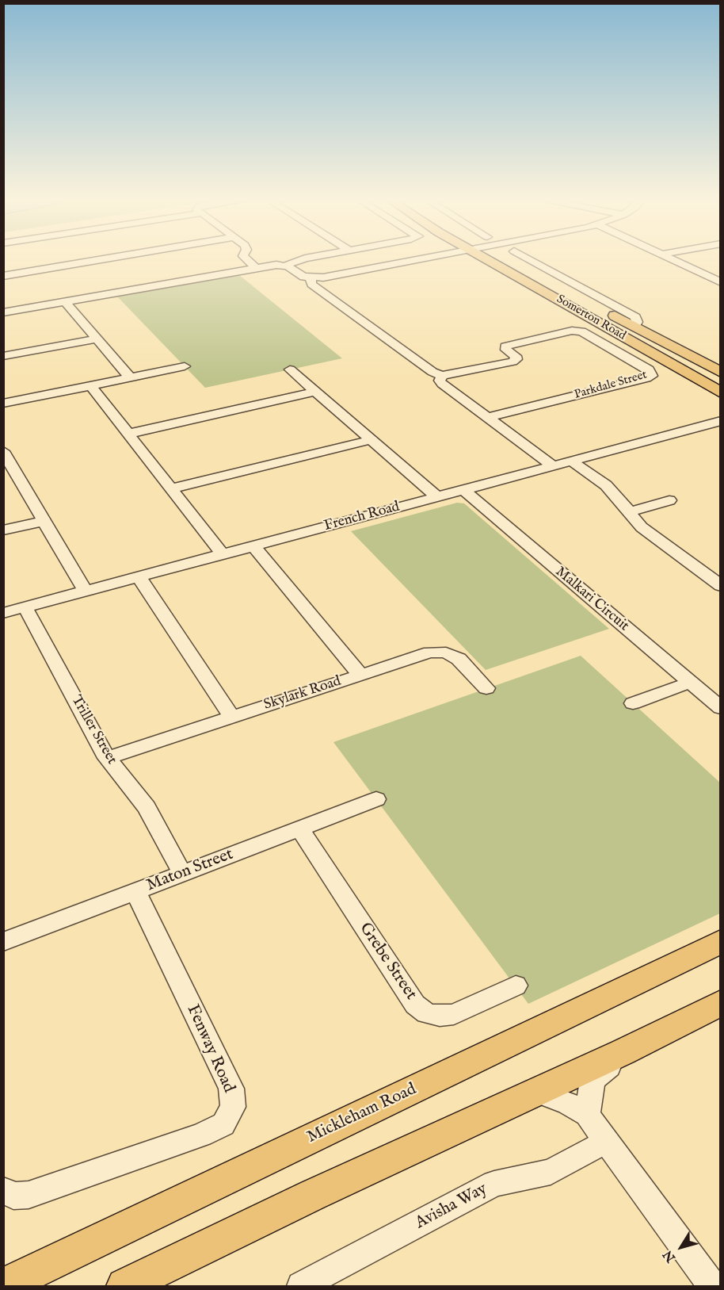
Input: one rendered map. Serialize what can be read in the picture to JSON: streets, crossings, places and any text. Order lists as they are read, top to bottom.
{
  "streets": {
    "main road": ["Somerton Road", "Mickleham Road"],
    "street": [
      "Parkdale Street",
      "French Road",
      "Malkari Circuit",
      "Skylark Road",
      "Triller Street",
      "Maton Street",
      "Grebe Street",
      "Fenway Road",
      "Avisha Way"
    ]
  },
  "crossings": [
    ["French Road", "Malkari Circuit"],
    ["French Road", "Triller Street"],
    ["Skylark Road", "Triller Street"],
    ["Triller Street", "Maton Street"],
    ["Maton Street", "Grebe Street"],
    ["Maton Street", "Fenway Road"]
  ],
  "north": "bottom left"
}
